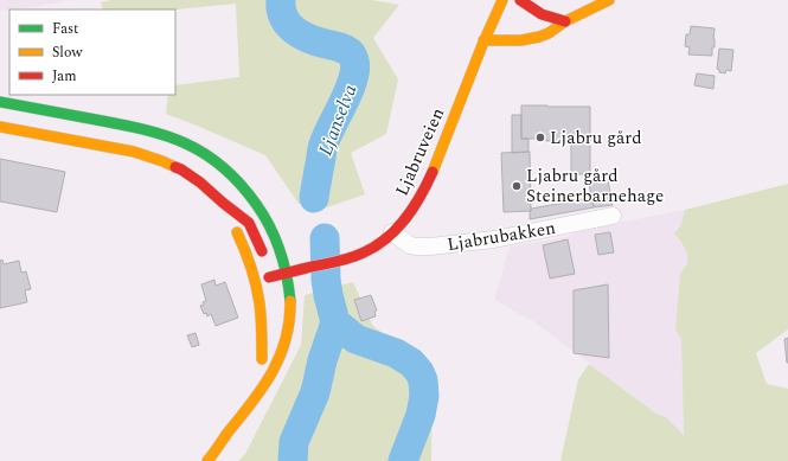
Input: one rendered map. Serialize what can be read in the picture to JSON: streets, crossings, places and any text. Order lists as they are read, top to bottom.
{
  "streets": {
    "main road": ["Ljabruveien"],
    "street": ["Ljabrubakken"]
  },
  "crossings": [
    ["Ljabruveien", "Ljabrubakken"]
  ],
  "water": ["Ljanselva"],
  "places": ["Ljabru gård", "Ljabru gård Steinerbarnehage"],
  "legend": ["Fast", "Slow", "Jam"]
}
